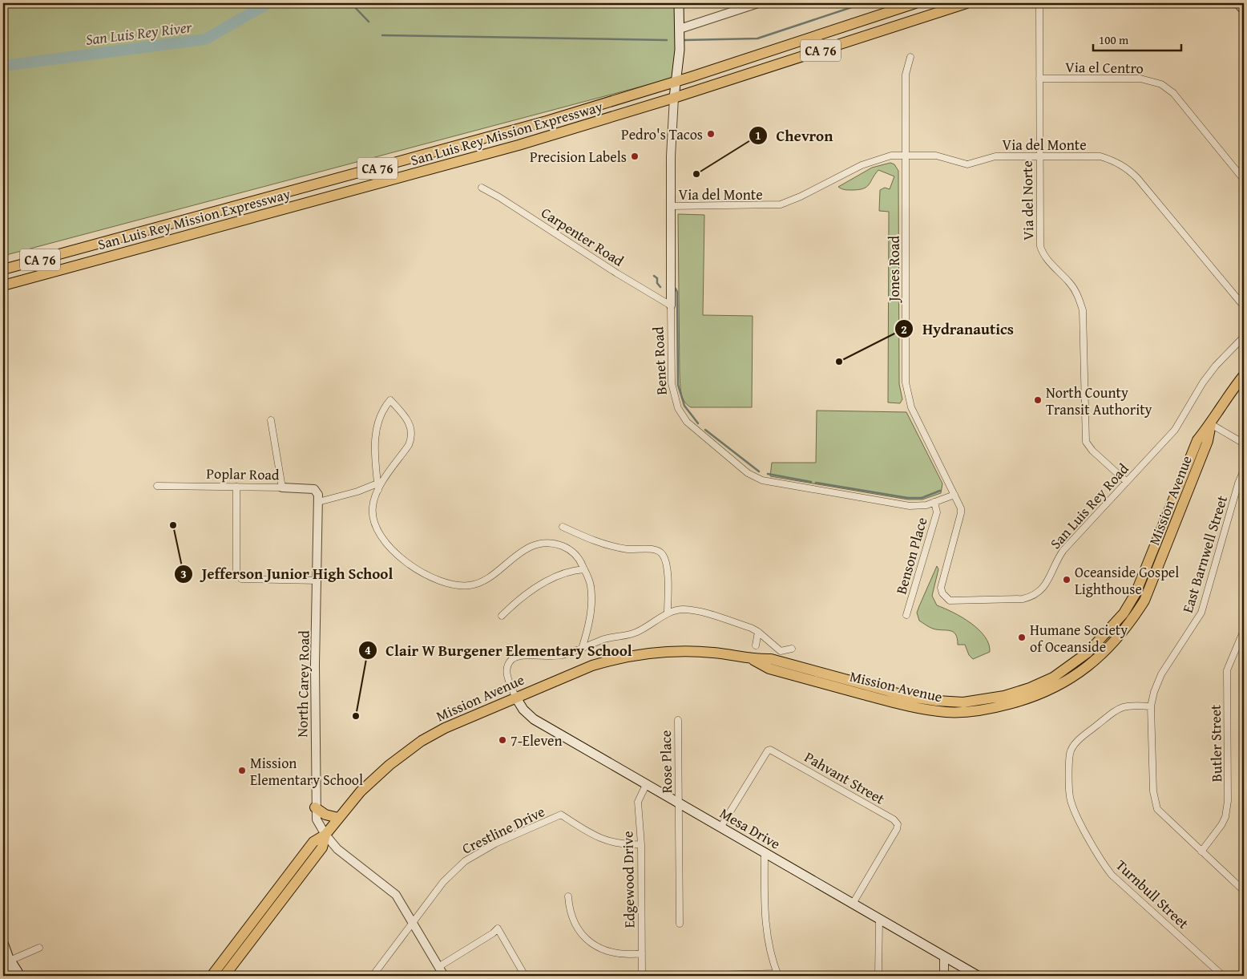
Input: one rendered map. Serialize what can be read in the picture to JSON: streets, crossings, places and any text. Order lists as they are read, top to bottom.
{
  "streets": {
    "main road": [
      "CA 76",
      "San Luis Rey Mission Expressway",
      "Benet Road",
      "Mission Avenue",
      "Mesa Drive"
    ],
    "street": [
      "Via el Centro",
      "Via del Monte",
      "Via del Norte",
      "Carpenter Road",
      "Jones Road",
      "Poplar Road",
      "San Luis Rey Road",
      "East Barnwell Street",
      "Benson Place",
      "North Carey Road",
      "Butler Street",
      "Rose Place",
      "Pahvant Street",
      "Crestline Drive",
      "Edgewood Drive",
      "Turnbull Street"
    ]
  },
  "crossings": [
    ["Via el Centro", "Via del Norte"],
    ["San Luis Rey Mission Expressway", "Benet Road"],
    ["Via del Monte", "Via del Norte"],
    ["Via del Monte", "Jones Road"],
    ["Via del Monte", "Benet Road"],
    ["Via del Norte", "San Luis Rey Road"],
    ["Carpenter Road", "Benet Road"],
    ["Jones Road", "Benet Road"],
    ["Jones Road", "San Luis Rey Road"],
    ["Benet Road", "San Luis Rey Road"],
    ["Benet Road", "Benson Place"],
    ["Poplar Road", "North Carey Road"],
    ["Mission Avenue", "North Carey Road"],
    ["Mission Avenue", "Mesa Drive"],
    ["East Barnwell Street", "Butler Street"],
    ["East Barnwell Street", "Turnbull Street"],
    ["North Carey Road", "Crestline Drive"],
    ["Rose Place", "Mesa Drive"],
    ["Pahvant Street", "Mesa Drive"],
    ["Mesa Drive", "Edgewood Drive"],
    ["Crestline Drive", "Edgewood Drive"]
  ],
  "water": ["San Luis Rey River"],
  "places": [
    "Pedro's Tacos",
    "Precision Labels",
    "Chevron",
    "Hydranautics",
    "North County Transit Authority",
    "Jefferson Junior High School",
    "Oceanside Gospel Lighthouse",
    "Humane Society of Oceanside",
    "Clair W Burgener Elementary School",
    "7-Eleven",
    "Mission Elementary School"
  ],
  "scale_bar": "100 m"
}
